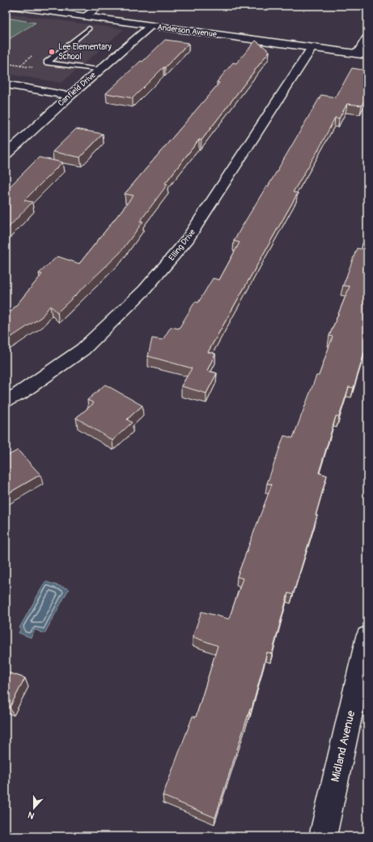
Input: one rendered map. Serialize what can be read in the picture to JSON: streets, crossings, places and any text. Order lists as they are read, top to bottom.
{
  "streets": {
    "street": [
      "Anderson Avenue",
      "Canfield Drive",
      "Elling Drive",
      "Midland Avenue"
    ]
  },
  "crossings": [
    ["Anderson Avenue", "Canfield Drive"],
    ["Anderson Avenue", "Elling Drive"]
  ],
  "places": ["Lee Elementary School"],
  "north": "bottom"
}
